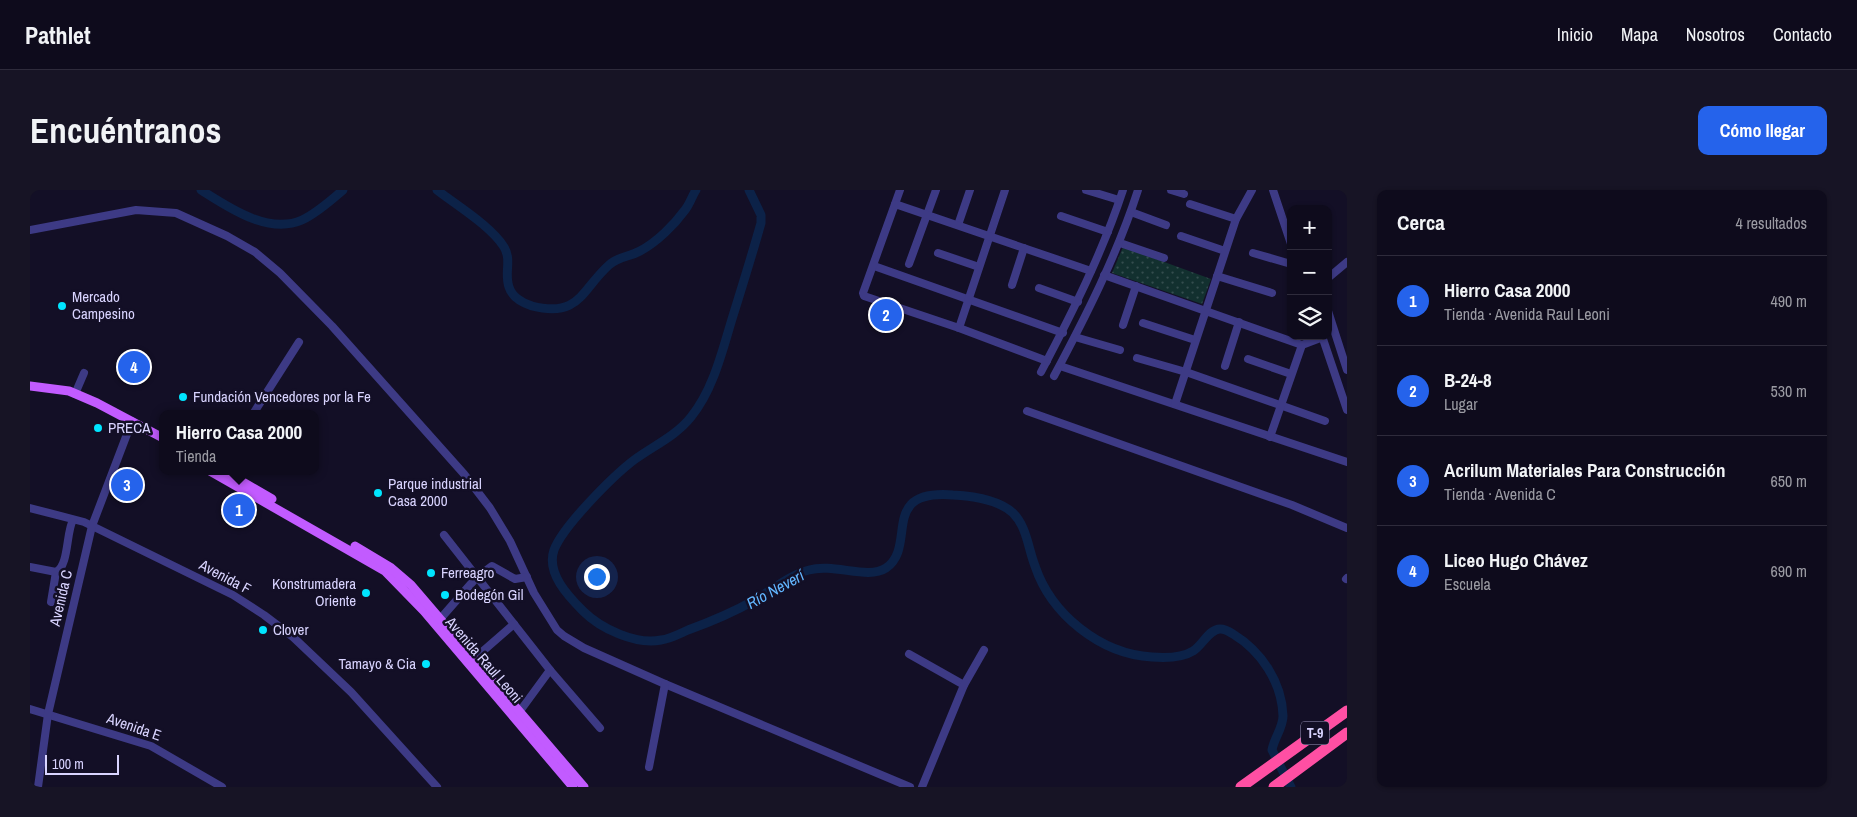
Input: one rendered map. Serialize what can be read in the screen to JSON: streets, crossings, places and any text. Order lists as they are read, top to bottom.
{
  "streets": {
    "highway": ["T-9"],
    "main road": ["Avenida Raul Leoni"],
    "street": ["Avenida F", "Avenida C", "Avenida E"]
  },
  "crossings": [
    ["Avenida F", "Avenida C"],
    ["Avenida C", "Avenida E"]
  ],
  "water": ["Río Neverí"],
  "places": [
    "Mercado Campesino",
    "Fundación Vencedores por la Fe",
    "PRECA",
    "Parque industrial Casa 2000",
    "Ferreagro",
    "Konstrumadera Oriente",
    "Bodegón Gil",
    "Clover",
    "Tamayo & Cia"
  ],
  "scale_bar": "100 m",
  "page": {
    "header": "Pathlet",
    "nav": [
      "Inicio",
      "Mapa",
      "Nosotros",
      "Contacto"
    ],
    "buttons": "Cómo llegar",
    "title": "Encuéntranos",
    "heading": ["Cerca", "4 resultados"],
    "map_buttons": ["+", "−"],
    "list": [
      {
        "mark": "1",
        "name": "Hierro Casa 2000",
        "note": "Tienda · Avenida Raul Leoni",
        "value": "490 m"
      },
      {
        "mark": "2",
        "name": "B-24-8",
        "note": "Lugar",
        "value": "530 m"
      },
      {
        "mark": "3",
        "name": "Acrilum Materiales Para Construcción",
        "note": "Tienda · Avenida C",
        "value": "650 m"
      },
      {
        "mark": "4",
        "name": "Liceo Hugo Chávez",
        "note": "Escuela",
        "value": "690 m"
      }
    ],
    "pins": [
      "2",
      "4",
      "3",
      "1"
    ],
    "popup": ["Hierro Casa 2000", "Tienda"],
    "scale": "100 m"
  }
}
